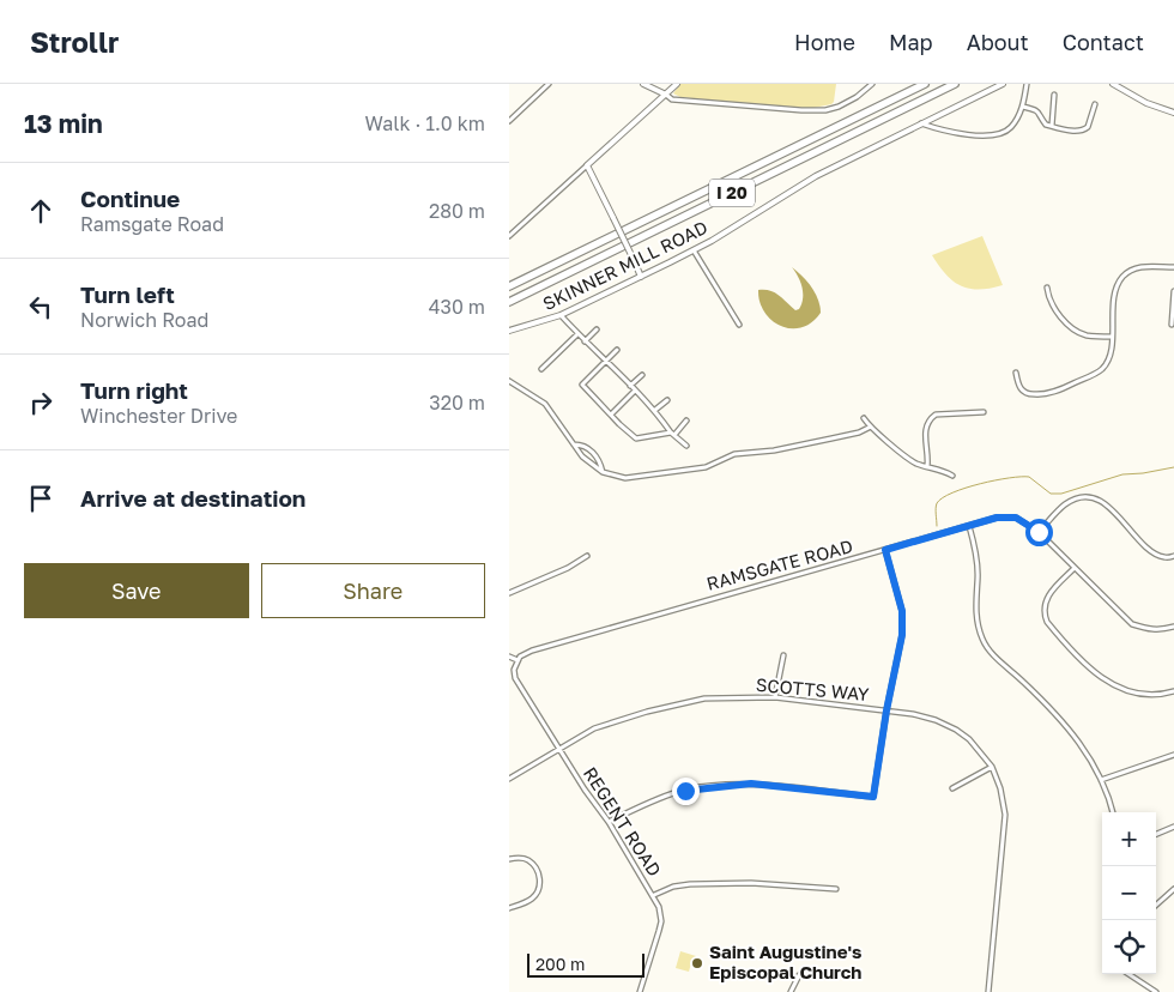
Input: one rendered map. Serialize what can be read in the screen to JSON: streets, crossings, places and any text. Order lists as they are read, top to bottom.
{
  "streets": {
    "highway": ["I 20"],
    "street": [
      "SKINNER MILL ROAD",
      "RAMSGATE ROAD",
      "SCOTTS WAY",
      "REGENT ROAD"
    ]
  },
  "crossings": [
    ["SCOTTS WAY", "REGENT ROAD"]
  ],
  "places": ["Saint Augustine's Episcopal Church"],
  "scale_bar": "200 m",
  "page": {
    "header": "Strollr",
    "nav": [
      "Home",
      "Map",
      "About",
      "Contact"
    ],
    "heading": ["13 min", "Walk · 1.0 km"],
    "list": [
      ["Continue", "Ramsgate Road", "280 m"],
      ["Turn left", "Norwich Road", "430 m"],
      ["Turn right", "Winchester Drive", "320 m"],
      "Arrive at destination"
    ],
    "buttons": ["Save", "Share"],
    "map_buttons": ["+", "−"],
    "scale": "200 m"
  }
}
